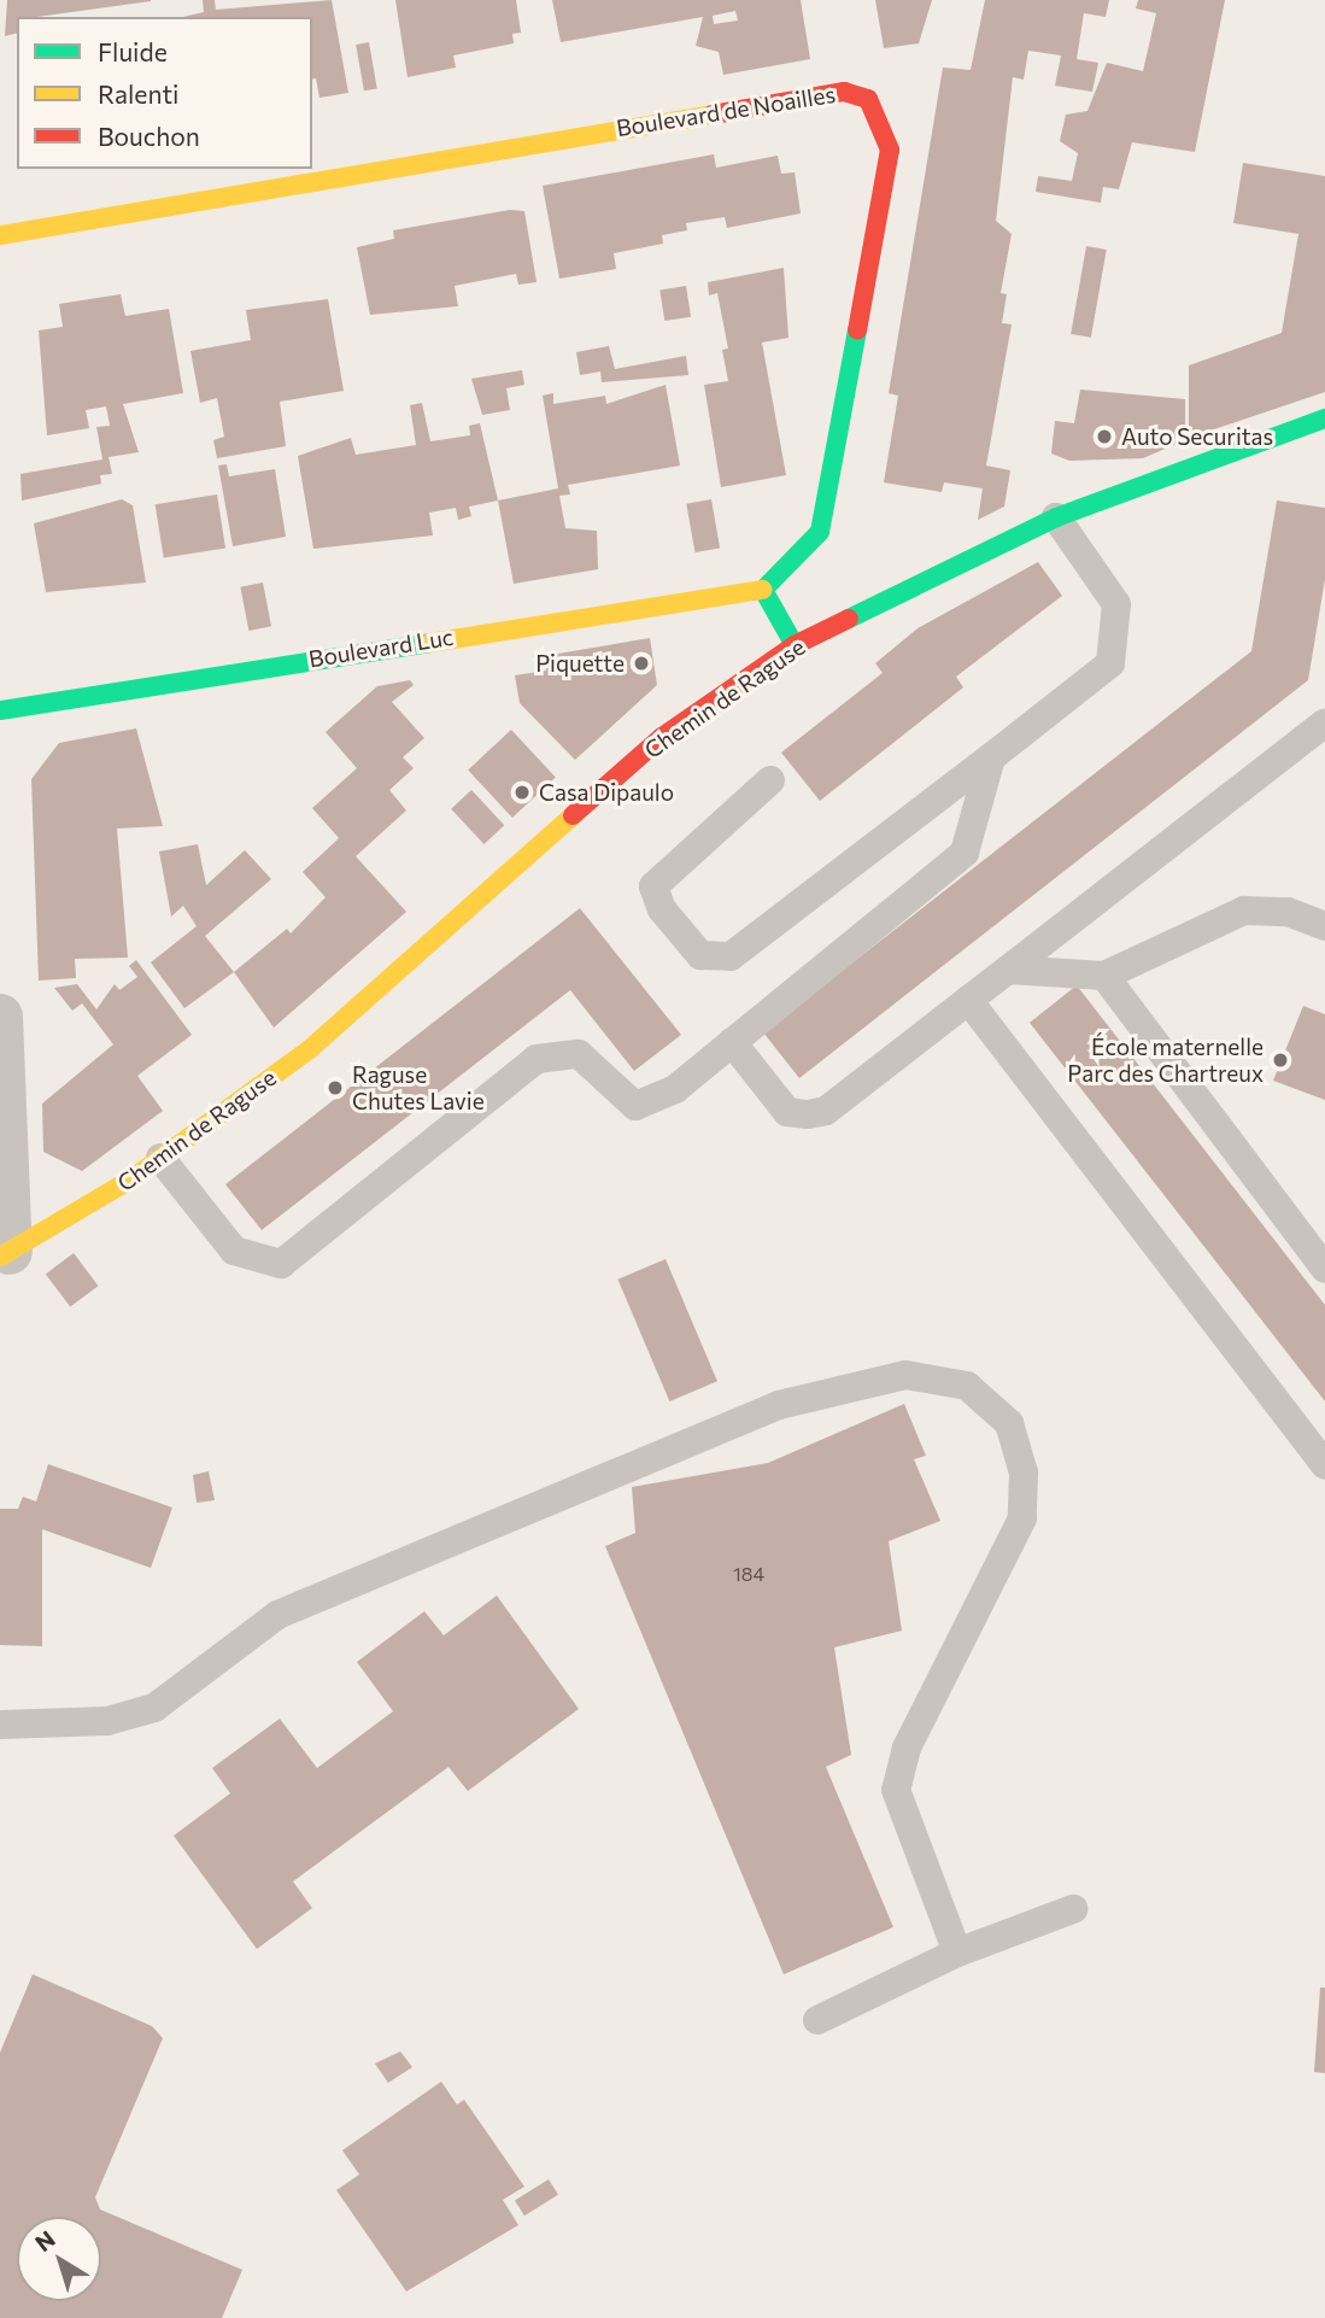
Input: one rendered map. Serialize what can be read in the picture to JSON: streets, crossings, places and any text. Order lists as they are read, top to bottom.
{
  "streets": {
    "street": ["Boulevard de Noailles", "Boulevard Luc", "Chemin de Raguse"]
  },
  "crossings": [
    ["Boulevard de Noailles", "Boulevard Luc"]
  ],
  "places": [
    "Auto Securitas",
    "Piquette",
    "Casa Dipaulo",
    "École maternelle Parc des Chartreux",
    "Raguse Chutes Lavie"
  ],
  "house_numbers": ["184"],
  "legend": ["Fluide", "Ralenti", "Bouchon"],
  "north": "top left"
}
